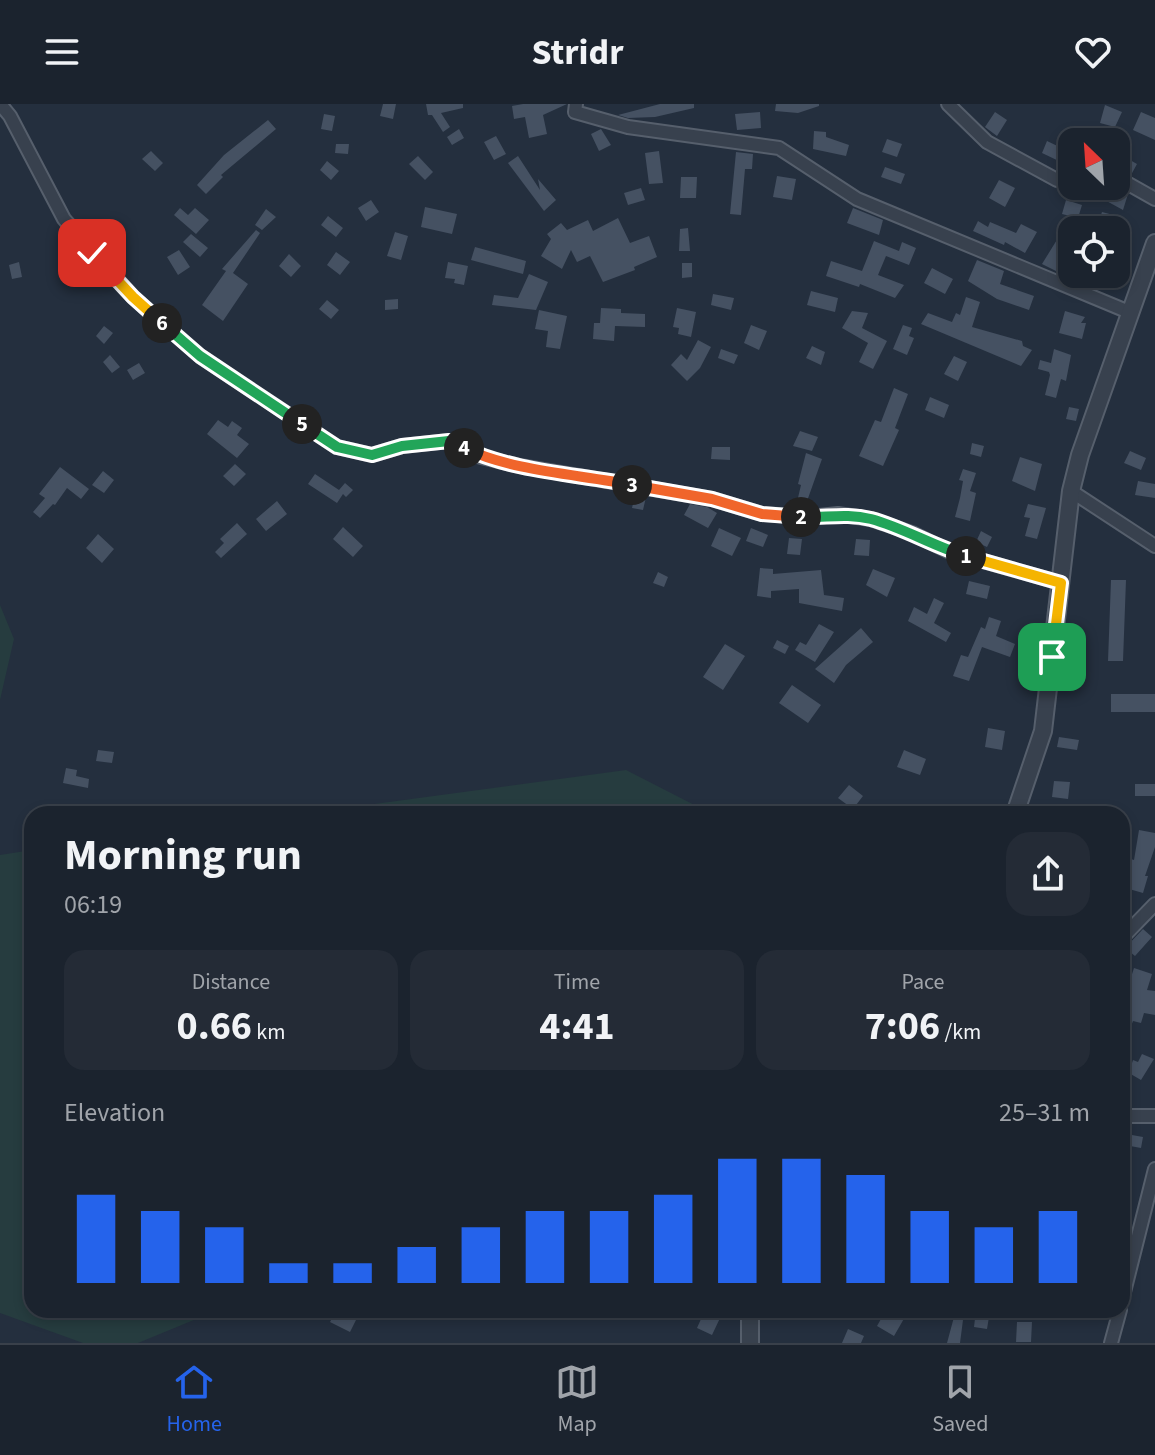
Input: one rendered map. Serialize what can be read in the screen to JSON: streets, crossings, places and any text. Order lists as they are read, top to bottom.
{
  "north": "top left",
  "page": {
    "header": "Stridr",
    "pins": [
      "6",
      "5",
      "4",
      "3",
      "2",
      "1"
    ],
    "heading": ["Morning run", "06:19"],
    "stats": [
      ["Distance", "0.66 km"],
      ["Time", "4:41"],
      ["Pace", "7:06 /km"]
    ],
    "chart": ["Elevation", "25–31 m"],
    "tabs": ["Home", "Map", "Saved"]
  }
}
